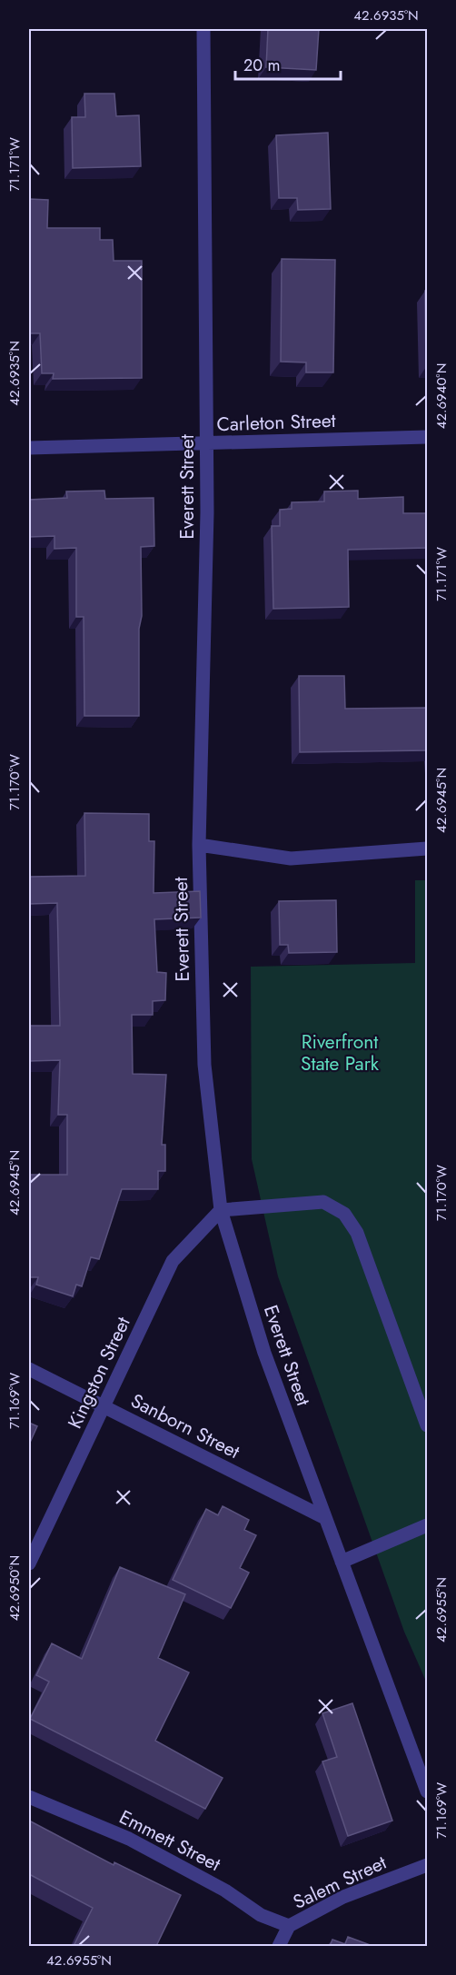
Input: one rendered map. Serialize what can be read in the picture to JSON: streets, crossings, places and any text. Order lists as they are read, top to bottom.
{
  "streets": {
    "street": [
      "Carleton Street",
      "Everett Street",
      "Kingston Street",
      "Sanborn Street",
      "Emmett Street",
      "Salem Street"
    ]
  },
  "crossings": [
    ["Carleton Street", "Everett Street"],
    ["Everett Street", "Kingston Street"],
    ["Everett Street", "Sanborn Street"],
    ["Kingston Street", "Sanborn Street"],
    ["Emmett Street", "Salem Street"]
  ],
  "parks": ["Riverfront State Park"],
  "scale_bar": "20 m",
  "coordinates": [
    "42.6935°N",
    "71.171°W",
    "42.6940°N",
    "71.170°W",
    "42.6945°N",
    "71.169°W",
    "42.6950°N",
    "42.6955°N"
  ]
}
